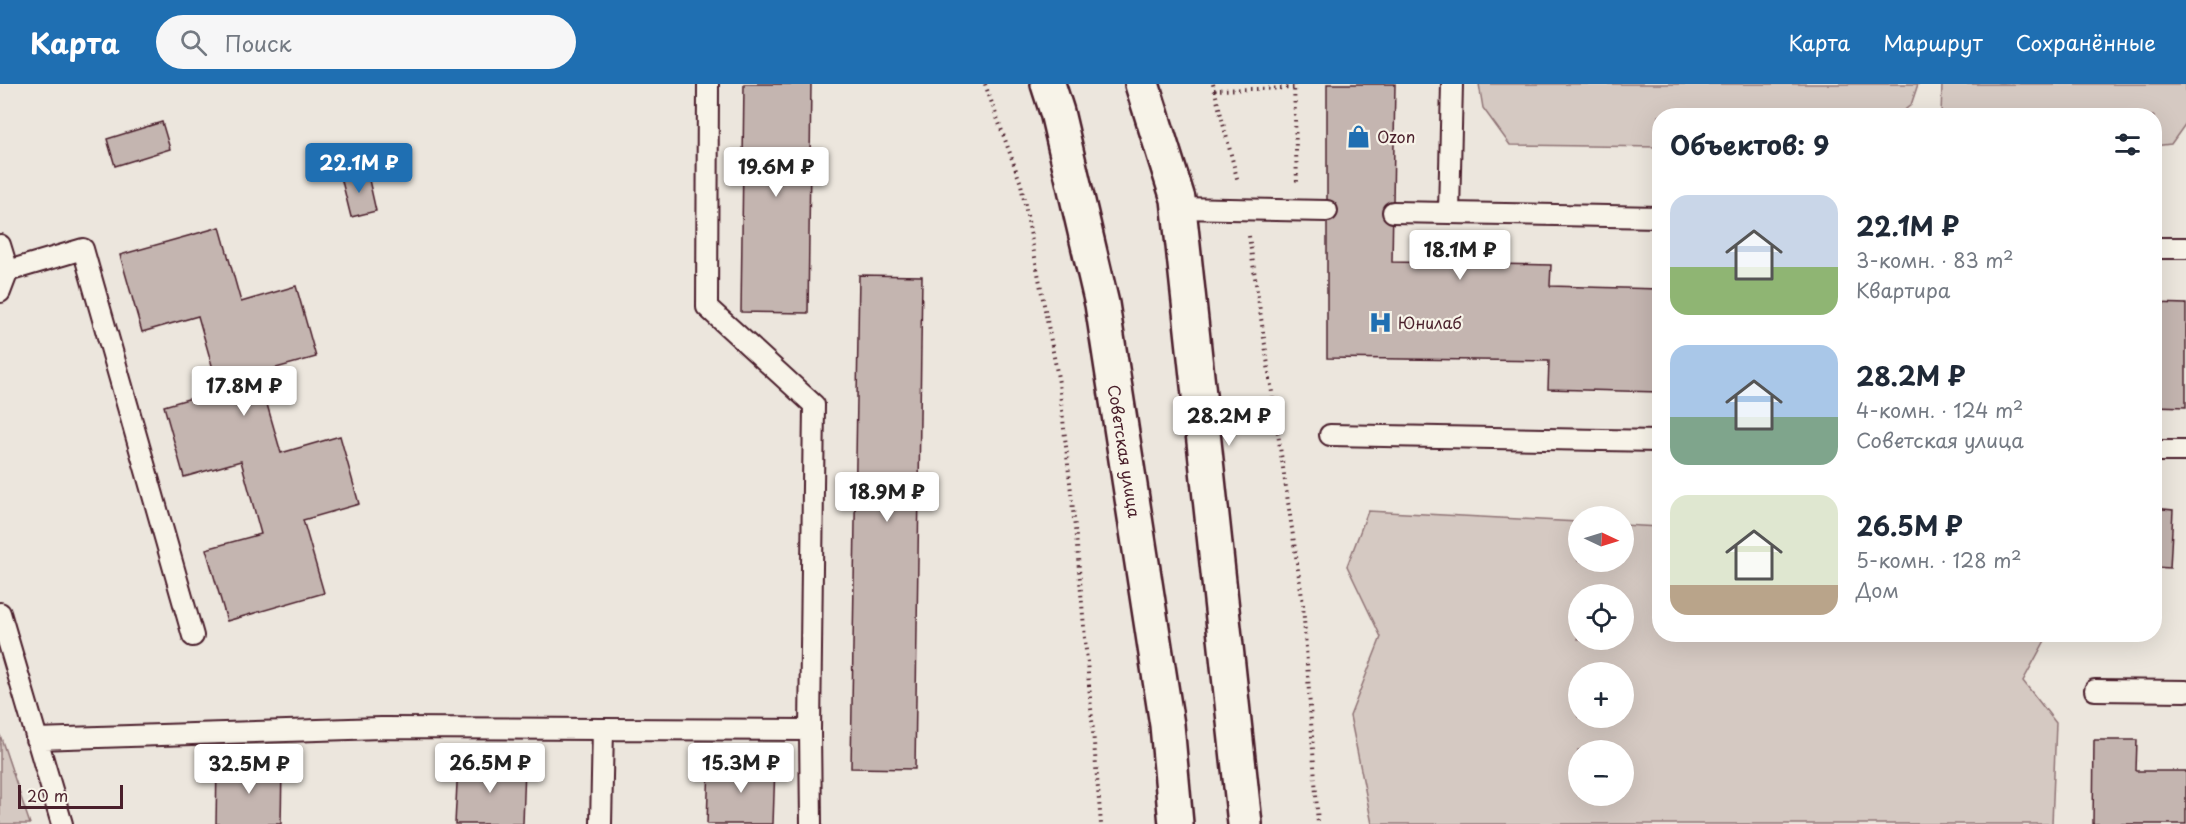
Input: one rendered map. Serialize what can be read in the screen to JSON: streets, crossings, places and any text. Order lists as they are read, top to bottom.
{
  "streets": {
    "street": ["Советская улица"]
  },
  "places": {
    "shop": ["Ozon"],
    "hospital": ["Юнилаб"]
  },
  "scale_bar": "20 m",
  "north": "right",
  "page": {
    "header": "Карта",
    "search": "Поиск",
    "nav": ["Карта", "Маршрут", "Сохранённые"],
    "heading": "Объектов: 9",
    "price": [
      "22.1M ₽",
      "19.6M ₽",
      "18.1M ₽",
      "17.8M ₽",
      "28.2M ₽",
      "18.9M ₽",
      "26.5M ₽",
      "15.3M ₽",
      "32.5M ₽"
    ],
    "list": [
      {
        "name": "22.1M ₽",
        "note": "3-комн. · 83 m² · Квартира"
      },
      {
        "name": "28.2M ₽",
        "note": "4-комн. · 124 m² · Советская улица"
      },
      {
        "name": "26.5M ₽",
        "note": "5-комн. · 128 m² · Дом"
      }
    ],
    "map_buttons": ["+", "−"],
    "scale": "20 m"
  }
}
